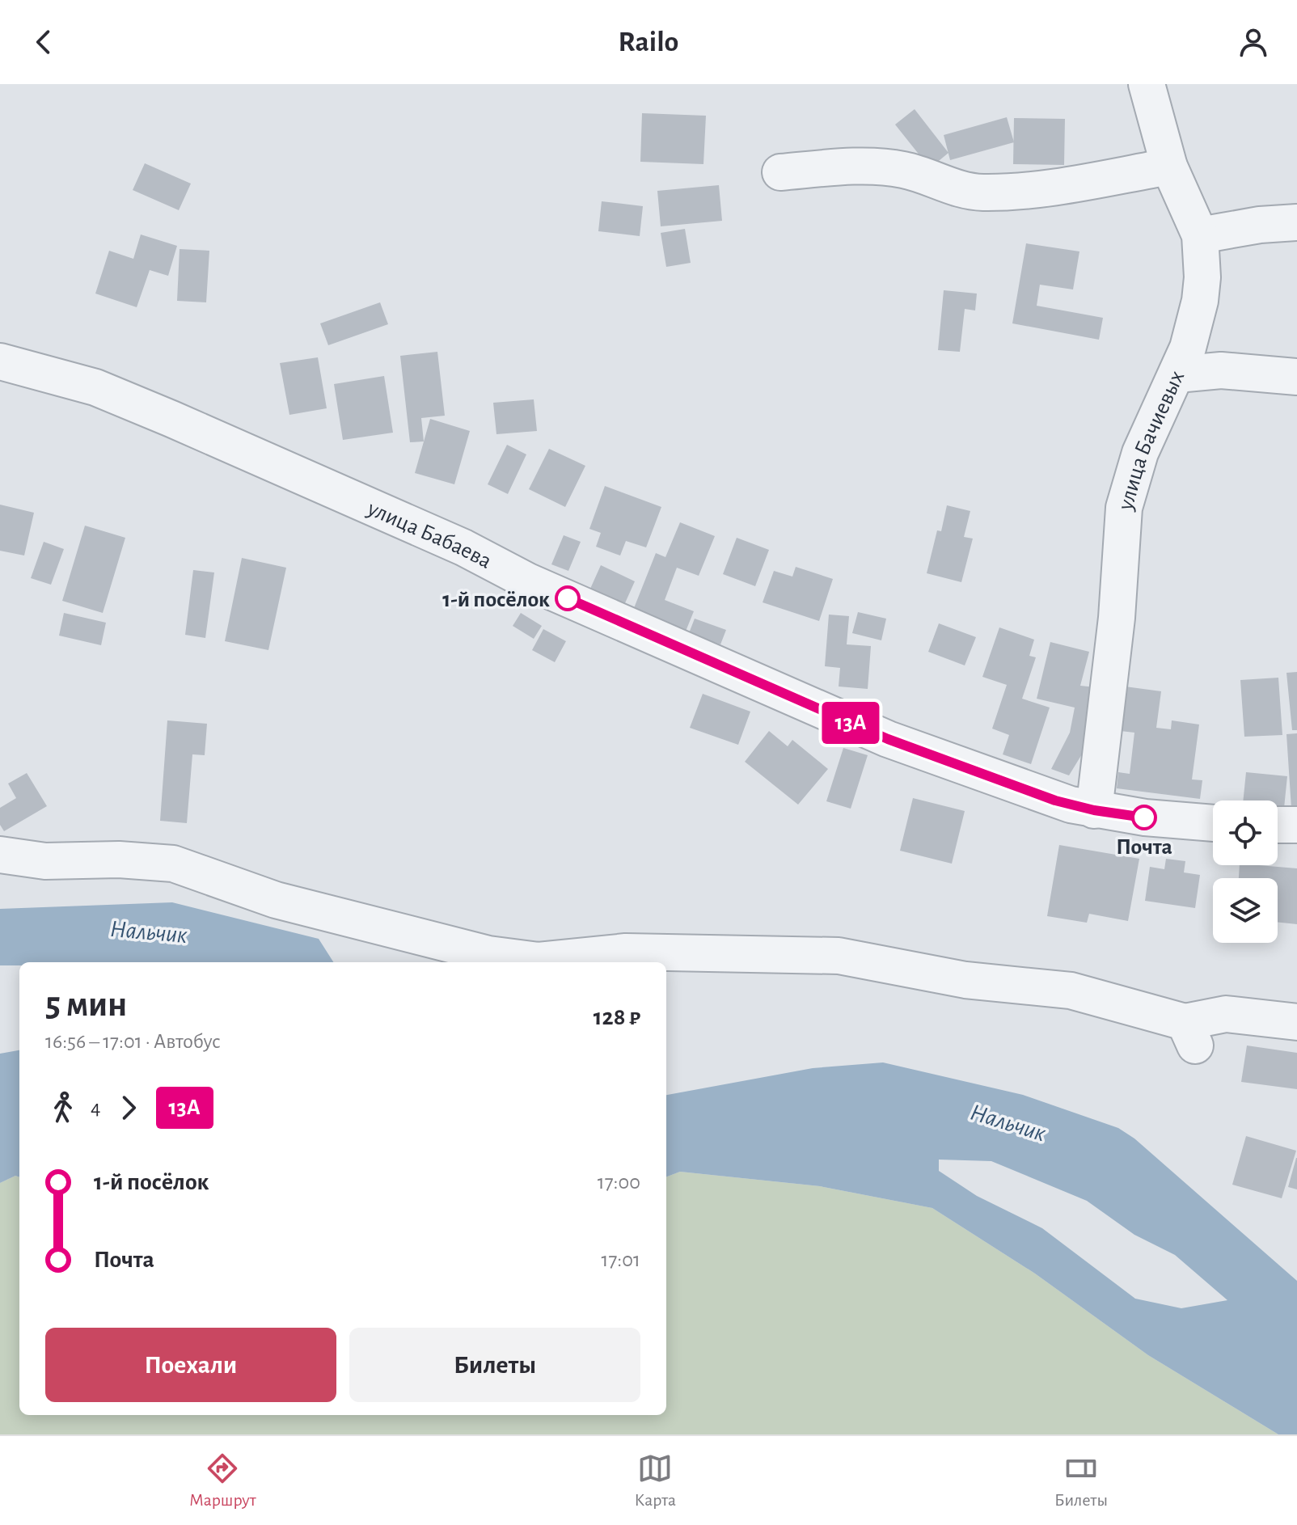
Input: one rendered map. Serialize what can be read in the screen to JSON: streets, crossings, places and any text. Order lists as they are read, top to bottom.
{
  "streets": {
    "street": ["улица Бачиевых", "улица Бабаева"]
  },
  "crossings": [
    ["улица Бачиевых", "улица Бабаева"]
  ],
  "water": ["Нальчик"],
  "places": ["1-й посёлок", "Почта"],
  "lines": ["bus line 13А"],
  "page": {
    "header": "Railo",
    "on_map": "13А",
    "heading": ["5 мин", "16:56 – 17:01 · Автобус", "128 ₽"],
    "legs": ["4", "13А"],
    "list": [
      {
        "name": "1-й посёлок",
        "value": "17:00"
      },
      {
        "name": "Почта",
        "value": "17:01"
      }
    ],
    "buttons": ["Поехали", "Билеты"],
    "tabs": ["Маршрут", "Карта", "Билеты"]
  }
}
